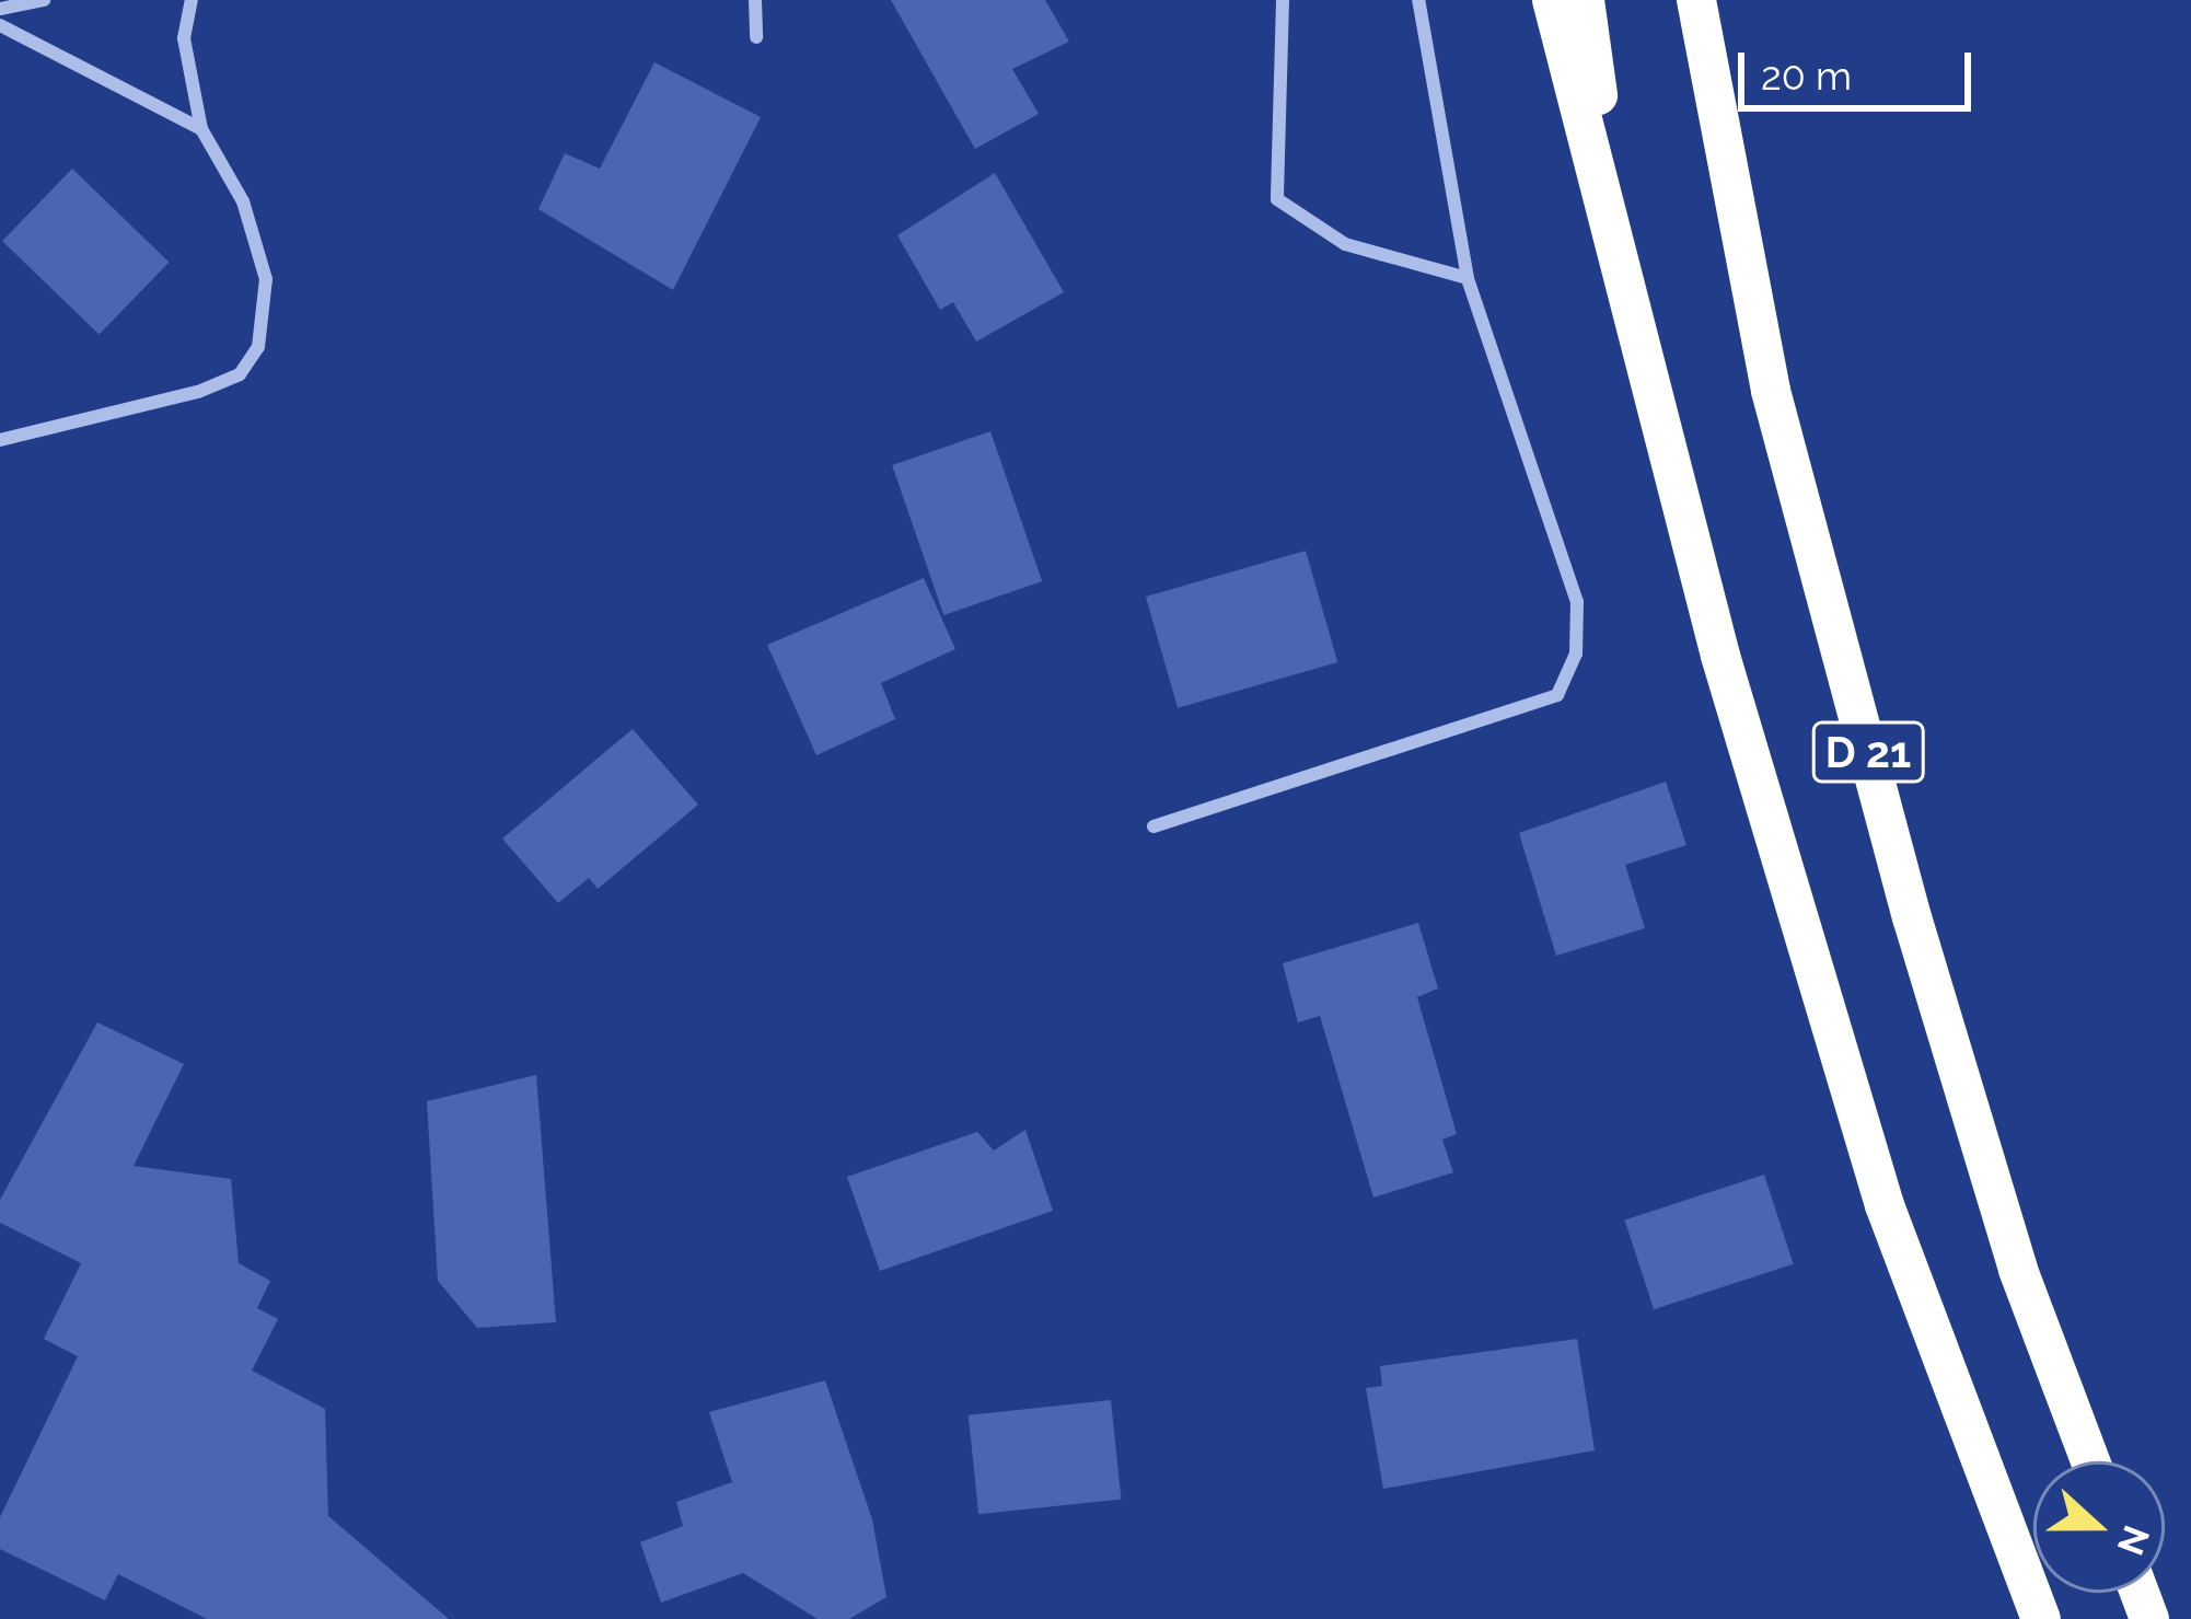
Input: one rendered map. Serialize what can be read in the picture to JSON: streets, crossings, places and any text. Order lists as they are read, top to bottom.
{
  "streets": {
    "highway": ["D 21"]
  },
  "scale_bar": "20 m",
  "north": "right"
}
